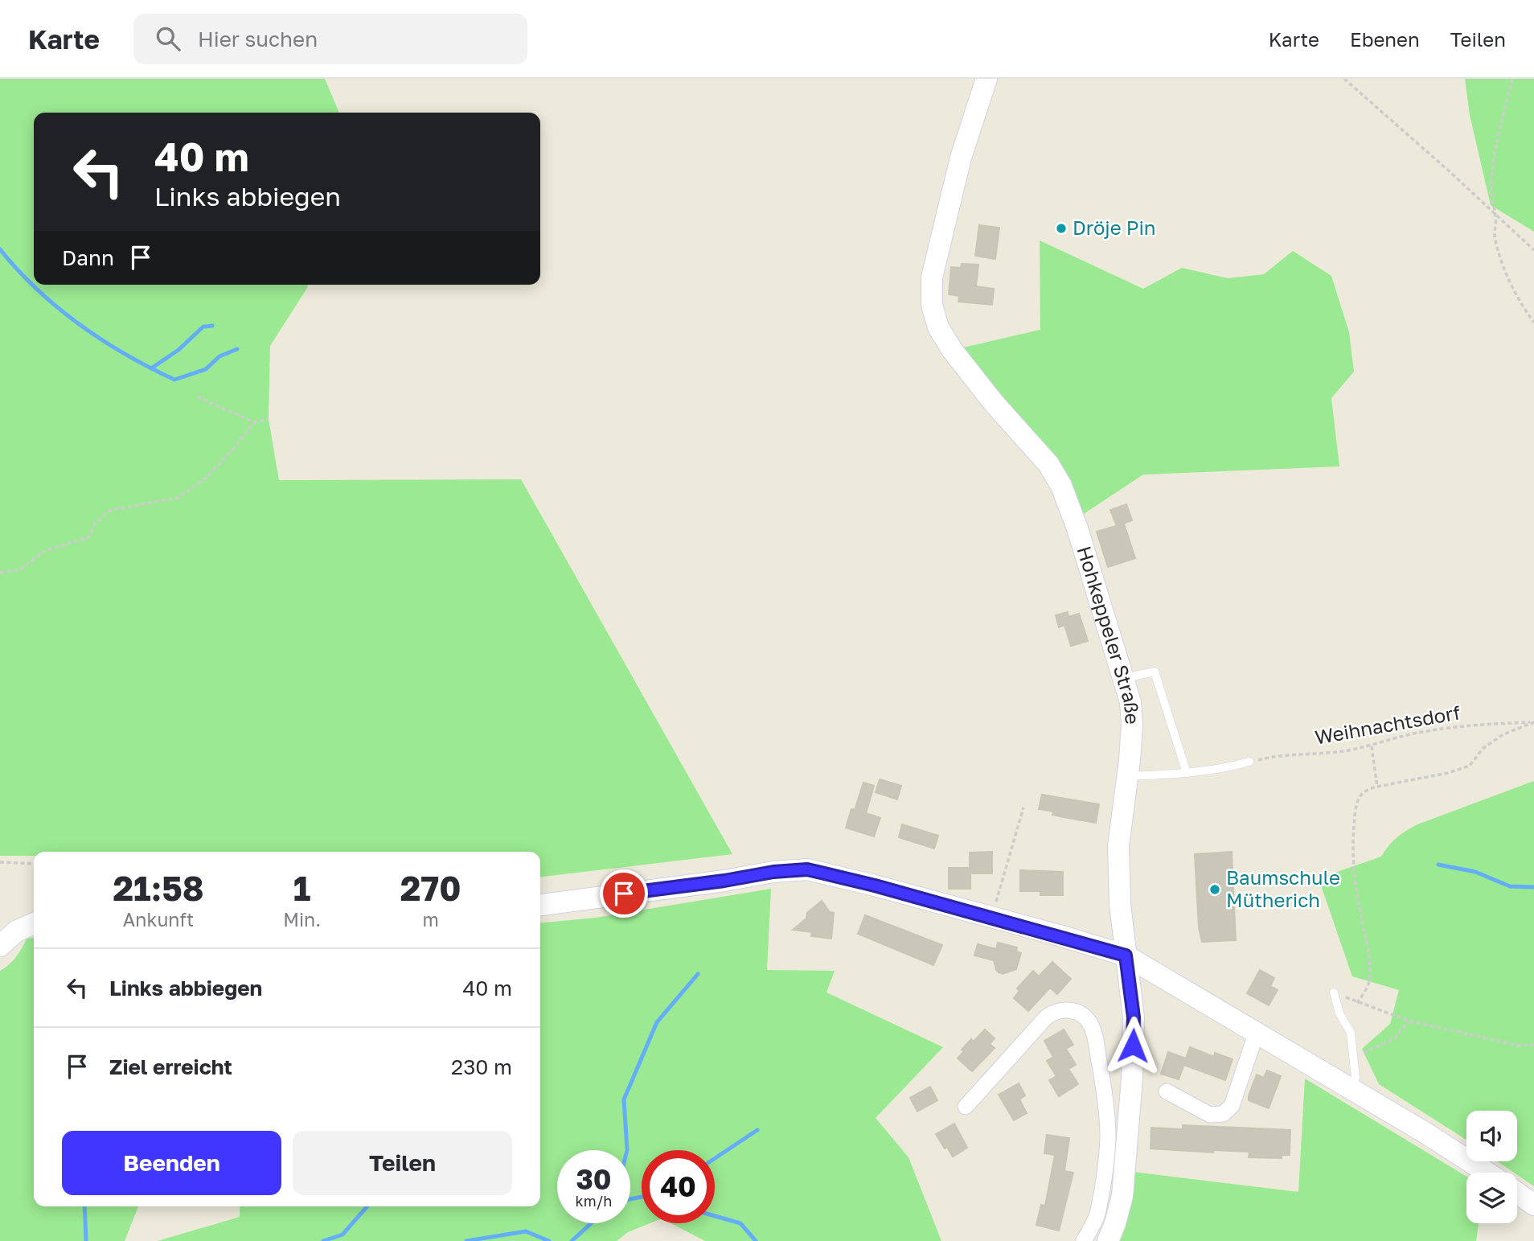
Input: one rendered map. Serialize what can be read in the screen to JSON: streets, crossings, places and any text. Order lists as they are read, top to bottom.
{
  "streets": {
    "street": ["Hohkeppeler Straße"],
    "path": ["Weihnachtsdorf"]
  },
  "places": ["Dröje Pin", "Baumschule Mütherich"],
  "page": {
    "header": "Karte",
    "search": "Hier suchen",
    "nav": ["Karte", "Ebenen", "Teilen"],
    "turn": ["40 m", "Links abbiegen"],
    "then": "Dann",
    "eta": [
      "21:58",
      "Ankunft",
      "1",
      "Min.",
      "270",
      "m"
    ],
    "list": [
      {
        "name": "Links abbiegen",
        "value": "40 m"
      },
      {
        "name": "Ziel erreicht",
        "value": "230 m"
      }
    ],
    "buttons": ["Beenden", "Teilen"],
    "speed": "30 km/h",
    "limit": "40"
  }
}
